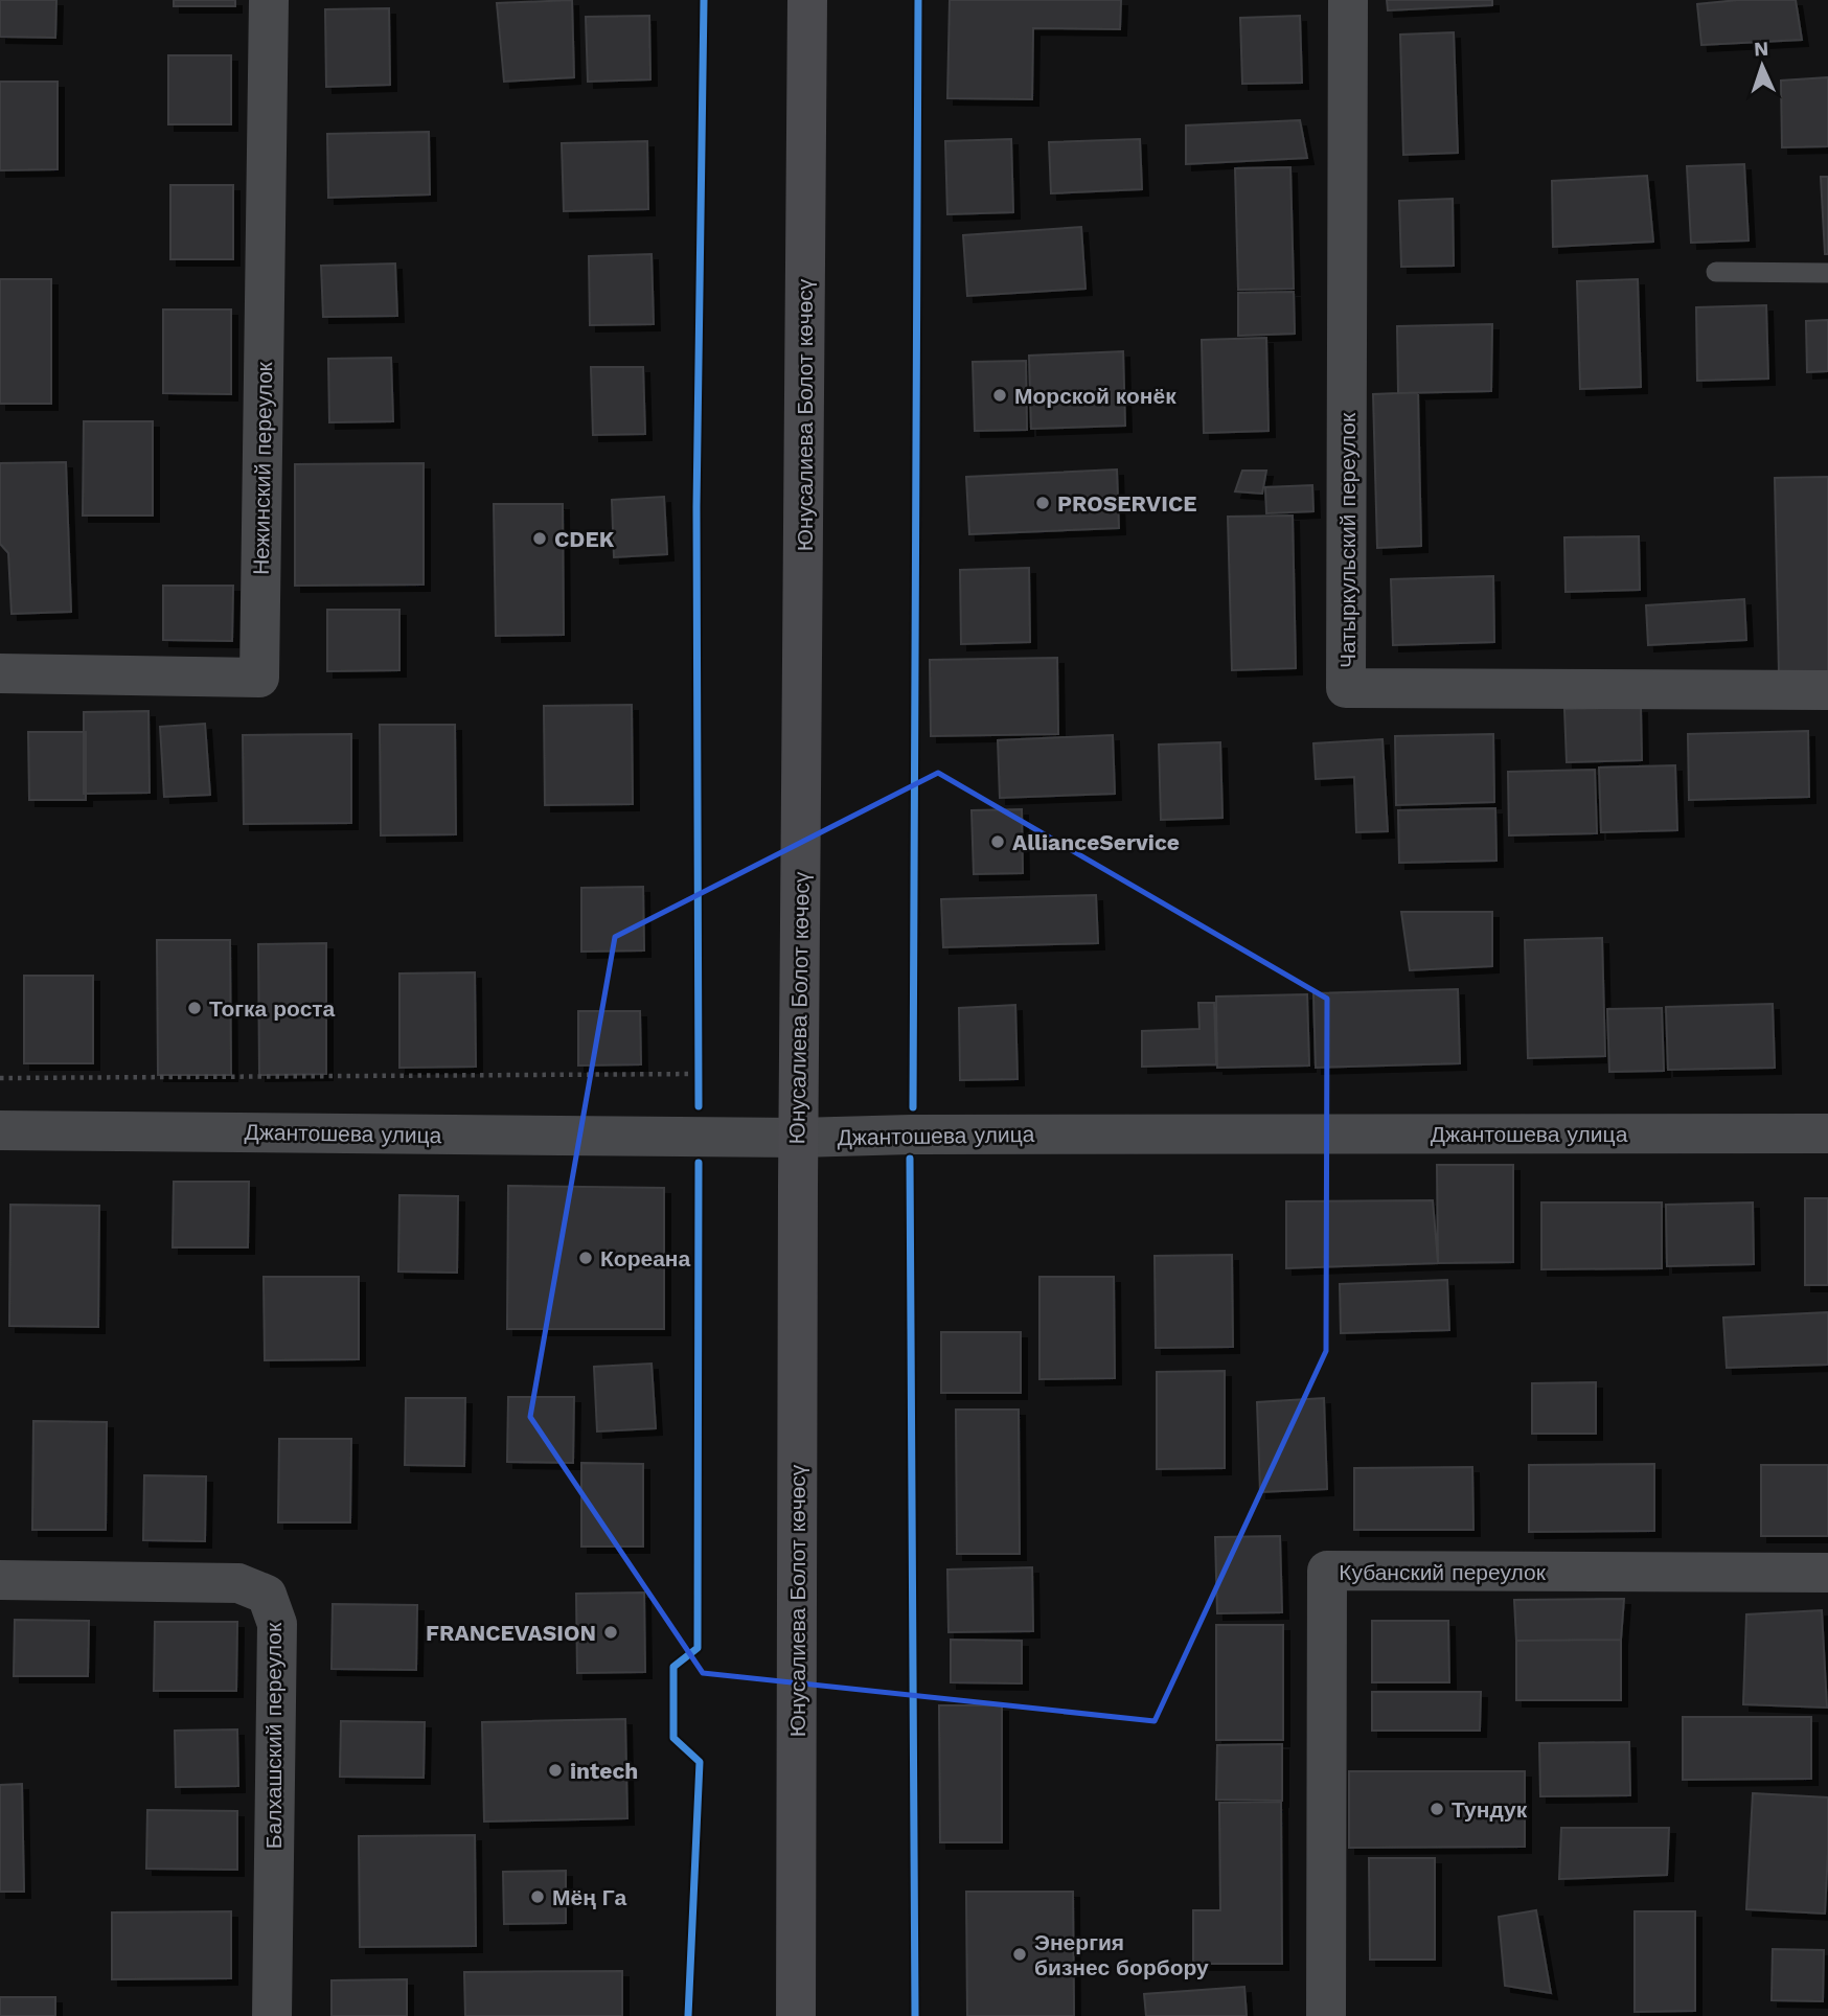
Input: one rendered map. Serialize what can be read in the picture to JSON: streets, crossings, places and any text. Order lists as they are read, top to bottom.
{
  "streets": {
    "main road": ["Юнусалиева Болот көчөсү"],
    "street": [
      "Нежинский переулок",
      "Чатыркульский переулок",
      "Джантошева улица",
      "Кубанский переулок",
      "Балхашский переулок"
    ]
  },
  "crossings": [
    ["Юнусалиева Болот көчөсү", "Джантошева улица"]
  ],
  "places": [
    "Морской конёк",
    "PROSERVICE",
    "CDEK",
    "AllianceService",
    "Тогка роста",
    "Кореана",
    "FRANCEVASION",
    "intech",
    "Тундук",
    "Мёң Га",
    "Энергия бизнес борбору"
  ],
  "north": "top"
}
